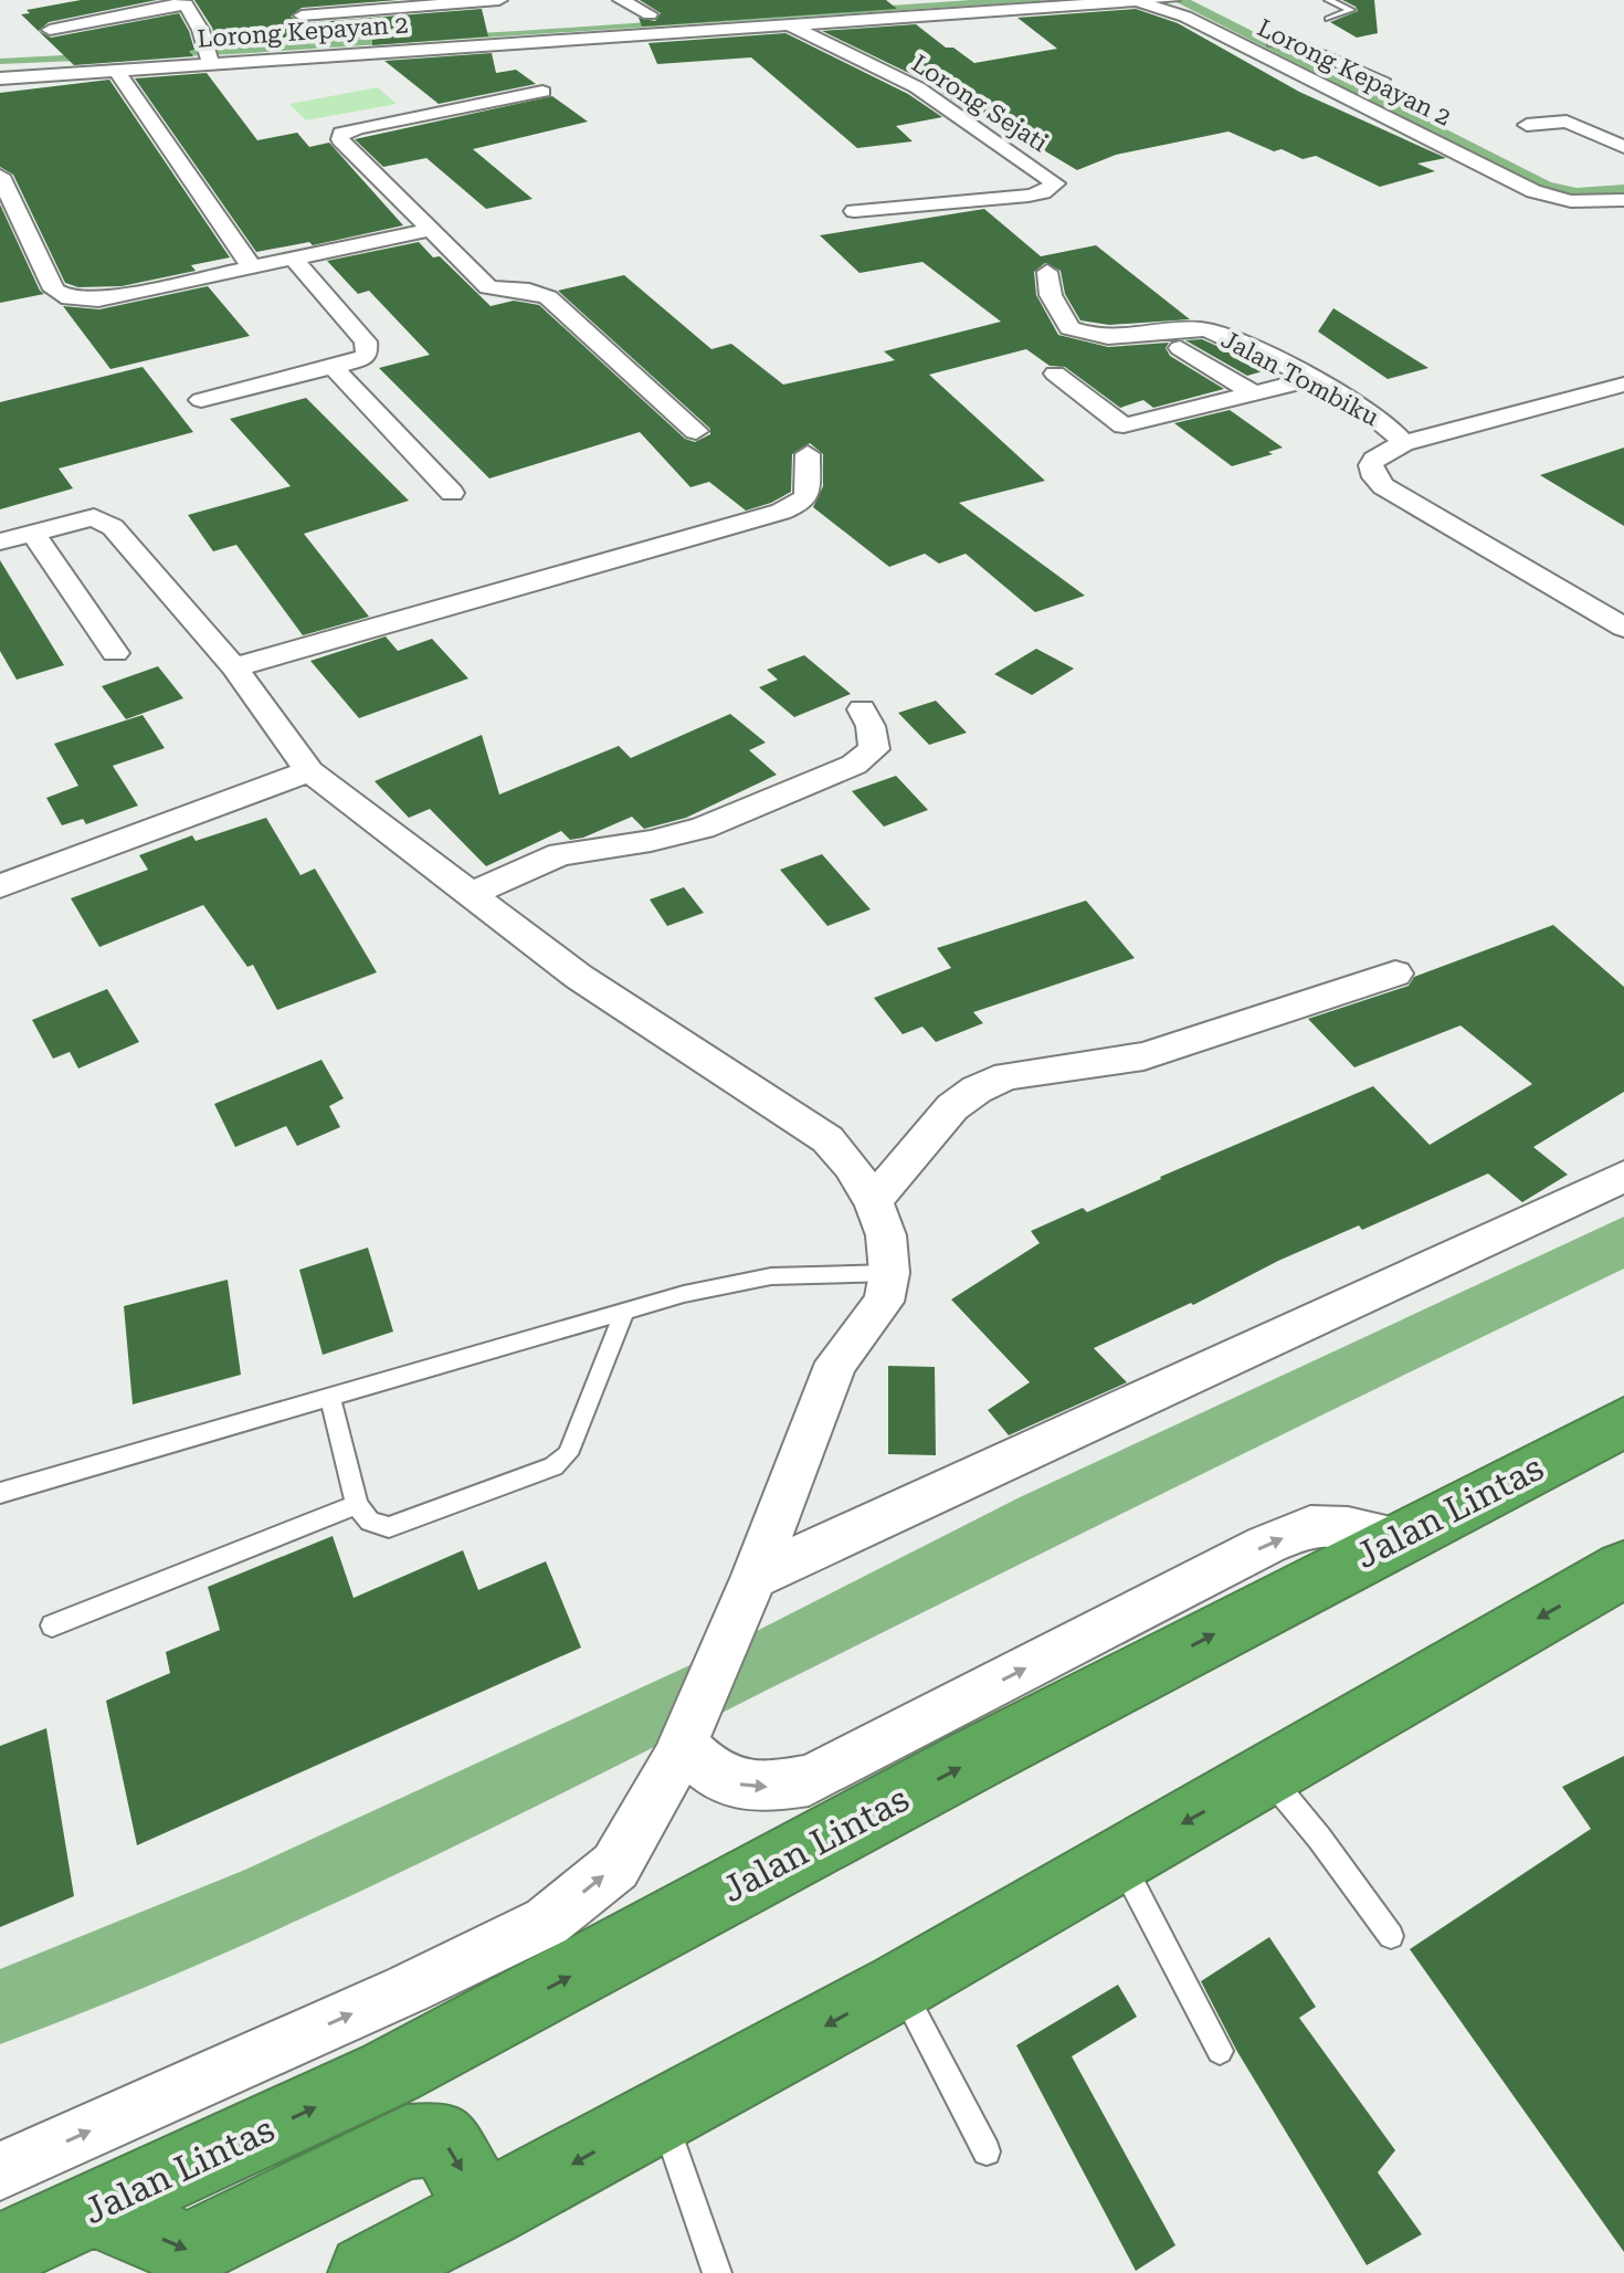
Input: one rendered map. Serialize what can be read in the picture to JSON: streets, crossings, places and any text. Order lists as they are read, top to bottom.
{
  "streets": {
    "highway": ["Jalan Lintas"],
    "street": ["Lorong Kepayan 2", "Lorong Sejati", "Jalan Tombiku"]
  },
  "crossings": [
    ["Lorong Kepayan 2", "Lorong Sejati"]
  ]
}
